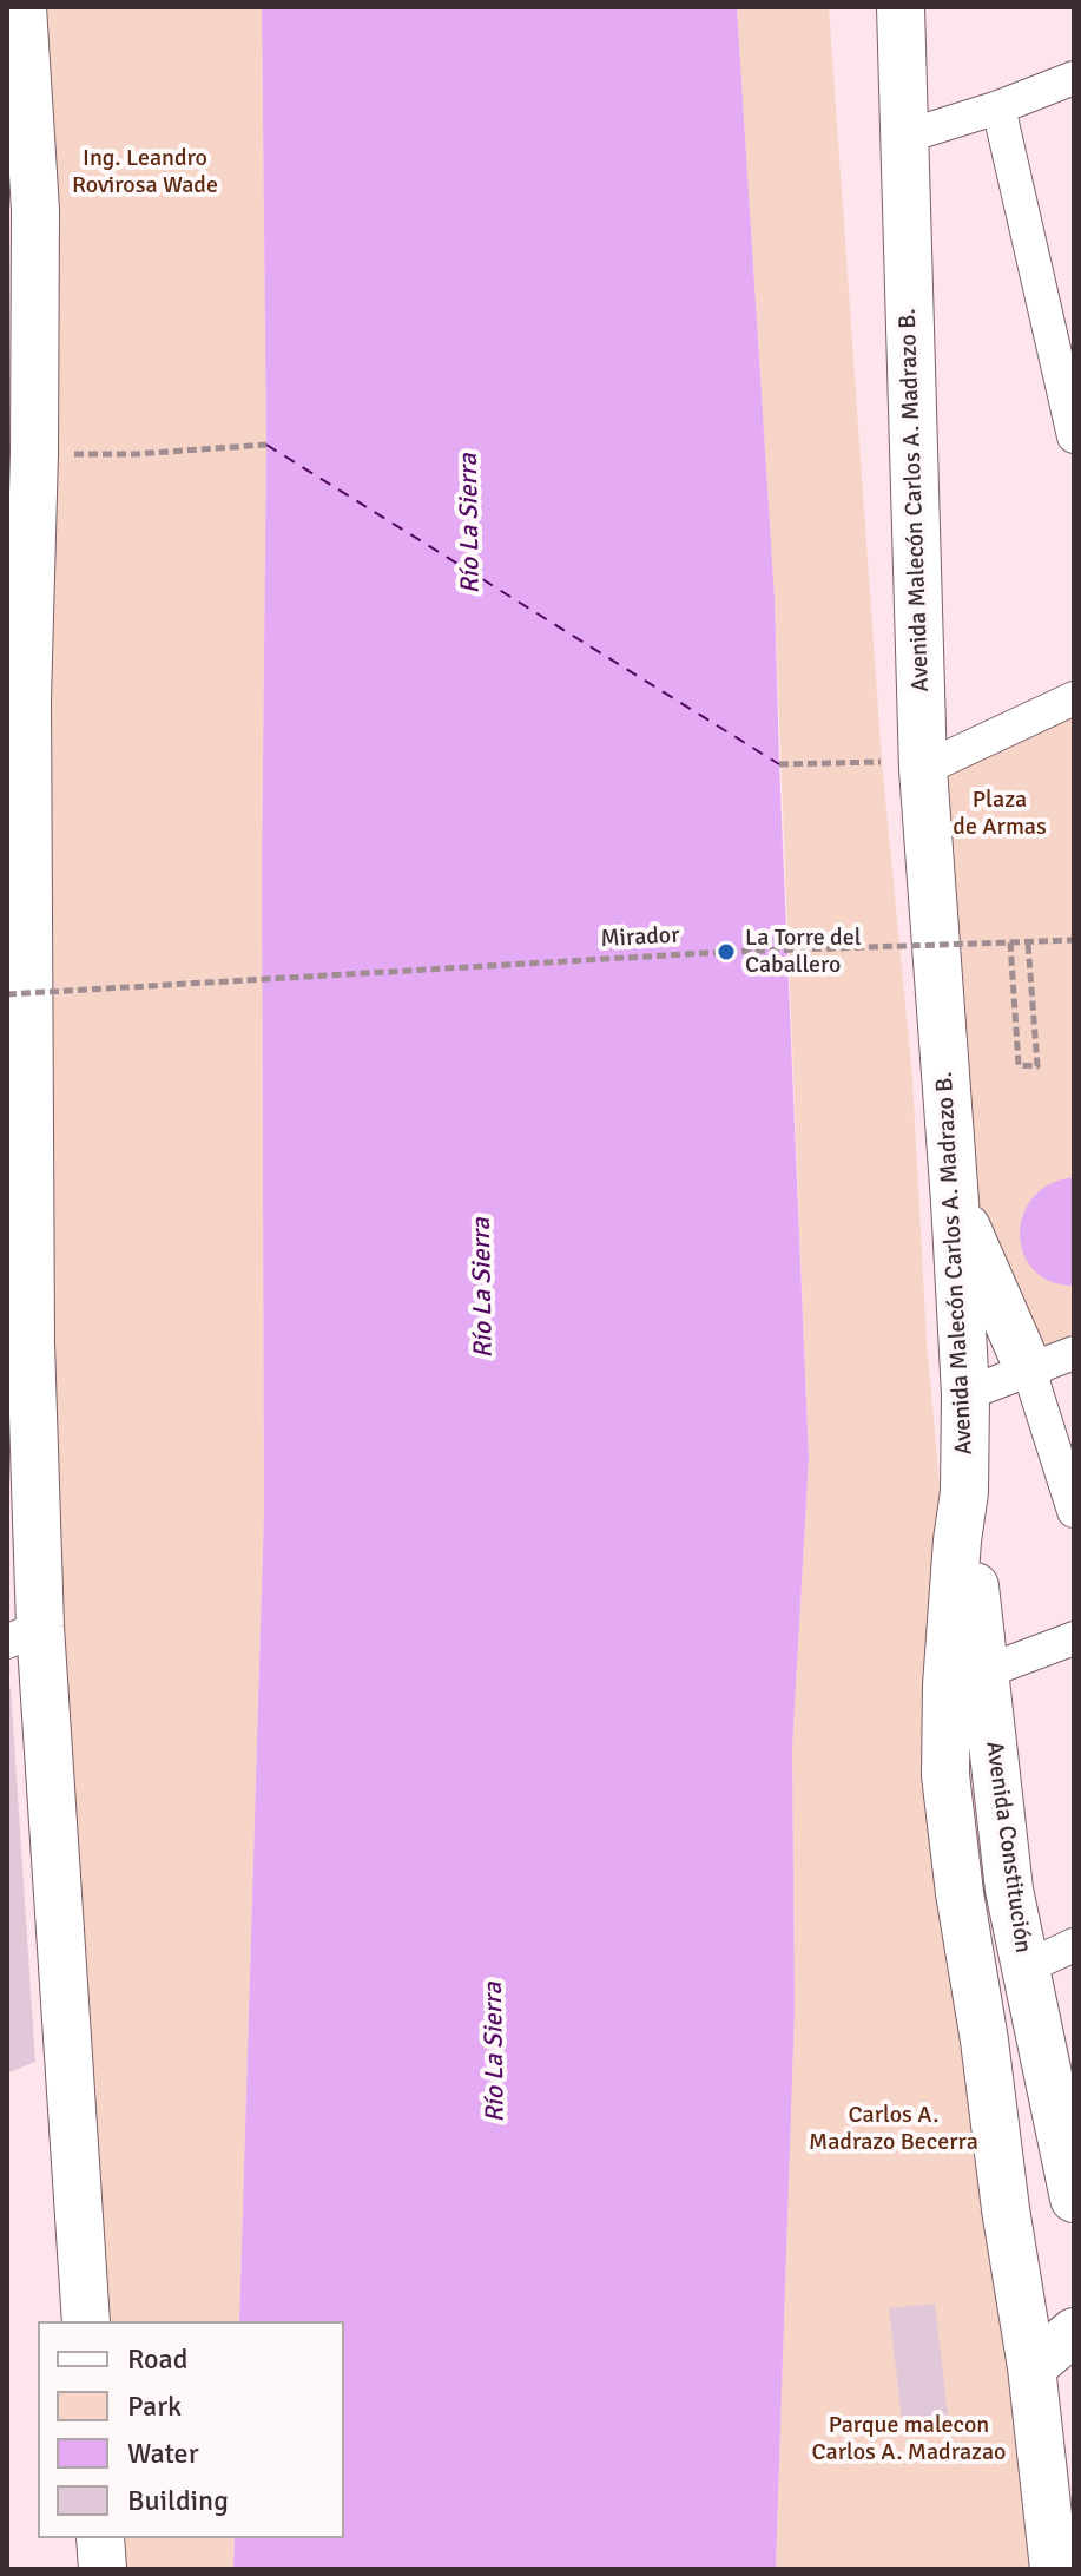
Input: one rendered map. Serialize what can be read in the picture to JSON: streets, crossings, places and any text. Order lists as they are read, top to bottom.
{
  "streets": {
    "main road": ["Avenida Malecón Carlos A. Madrazo B.", "Avenida Constitución"],
    "path": ["Mirador"]
  },
  "crossings": [
    ["Avenida Malecón Carlos A. Madrazo B.", "Avenida Constitución"]
  ],
  "water": ["Río La Sierra"],
  "parks": [
    "Ing. Leandro Rovirosa Wade",
    "Plaza de Armas",
    "Carlos A. Madrazo Becerra",
    "Parque malecon Carlos A. Madrazao"
  ],
  "places": ["La Torre del Caballero"],
  "legend": [
    "Road",
    "Park",
    "Water",
    "Building"
  ]
}
